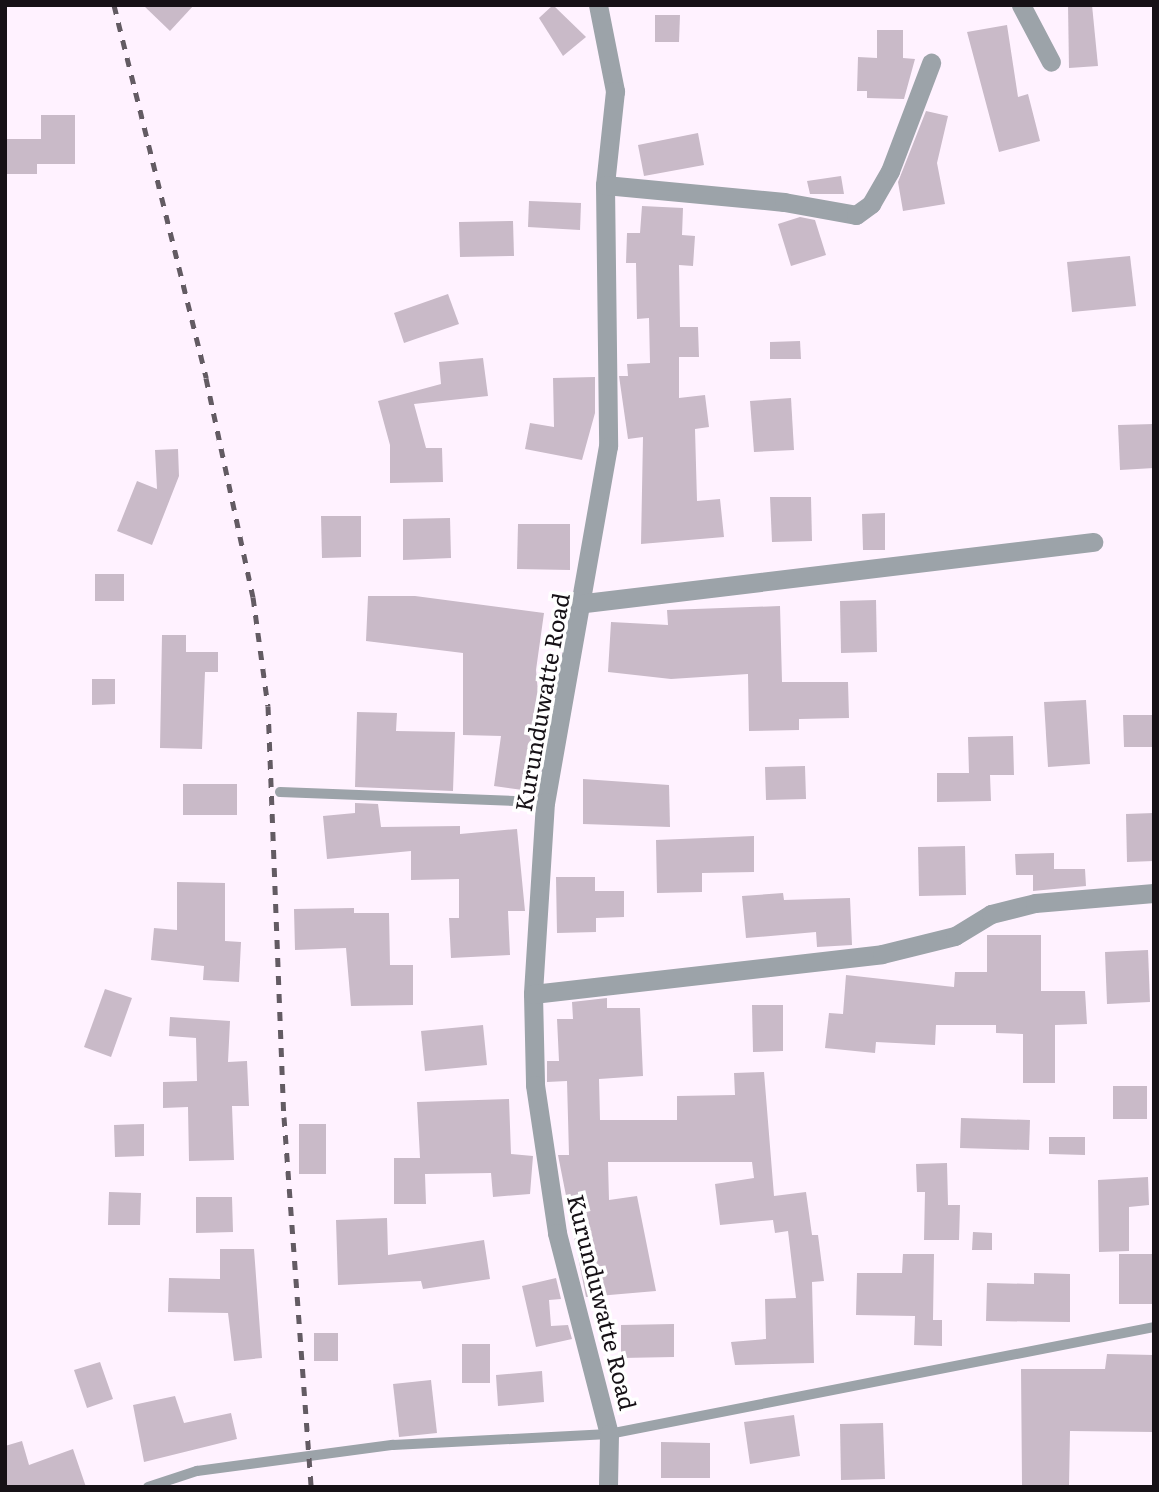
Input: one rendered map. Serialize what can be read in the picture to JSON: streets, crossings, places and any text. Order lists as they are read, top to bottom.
{
  "streets": {
    "street": ["Kurunduwatte Road"]
  }
}
